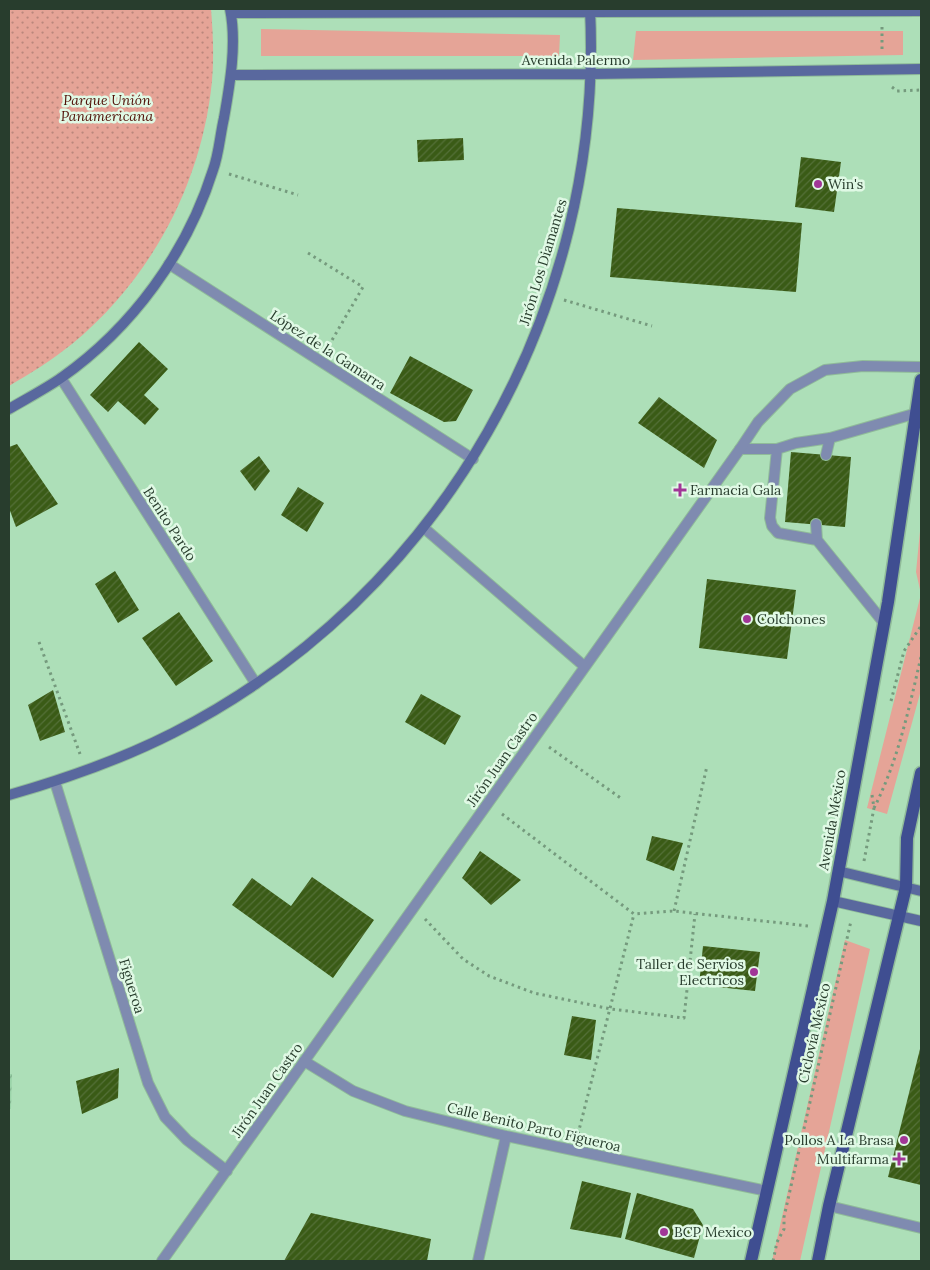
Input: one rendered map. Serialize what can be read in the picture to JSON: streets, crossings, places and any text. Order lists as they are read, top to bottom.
{
  "streets": {
    "main road": ["Avenida México"],
    "street": [
      "Avenida Palermo",
      "Jirón Los Diamantes",
      "López de la Gamarra",
      "Benito Pardo",
      "Jirón Juan Castro",
      "Figueroa",
      "Calle Benito Parto Figueroa"
    ],
    "path": ["Ciclovía México"]
  },
  "crossings": [
    ["Avenida Palermo", "Jirón Los Diamantes"],
    ["Jirón Los Diamantes", "López de la Gamarra"],
    ["Jirón Los Diamantes", "Benito Pardo"],
    ["Jirón Los Diamantes", "Figueroa"],
    ["Jirón Juan Castro", "Figueroa"],
    ["Jirón Juan Castro", "Calle Benito Parto Figueroa"],
    ["Avenida México", "Calle Benito Parto Figueroa"]
  ],
  "parks": ["Parque Unión Panamericana"],
  "places": {
    "other": [
      "Win's",
      "Colchones",
      "Taller de Servios Electricos",
      "Pollos A La Brasa",
      "BCP Mexico"
    ],
    "health": ["Farmacia Gala", "Multifarma"]
  }
}
